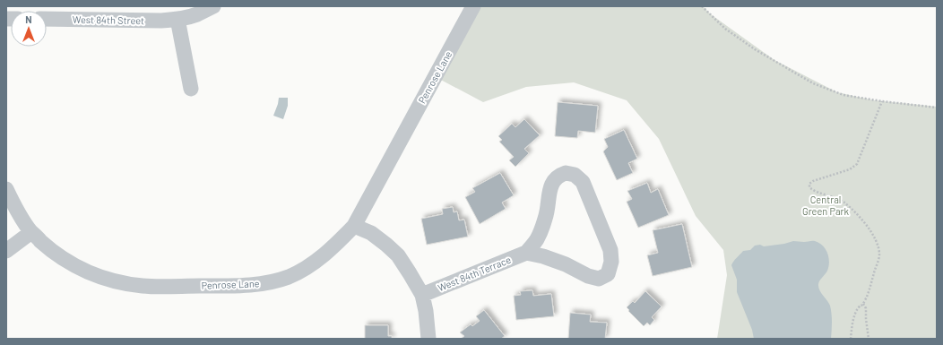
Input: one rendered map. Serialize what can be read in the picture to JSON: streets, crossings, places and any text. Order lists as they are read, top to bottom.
{
  "streets": {
    "street": ["West 84th Street", "Penrose Lane", "West 84th Terrace"]
  },
  "parks": ["Central Green Park"],
  "north": "top"
}
